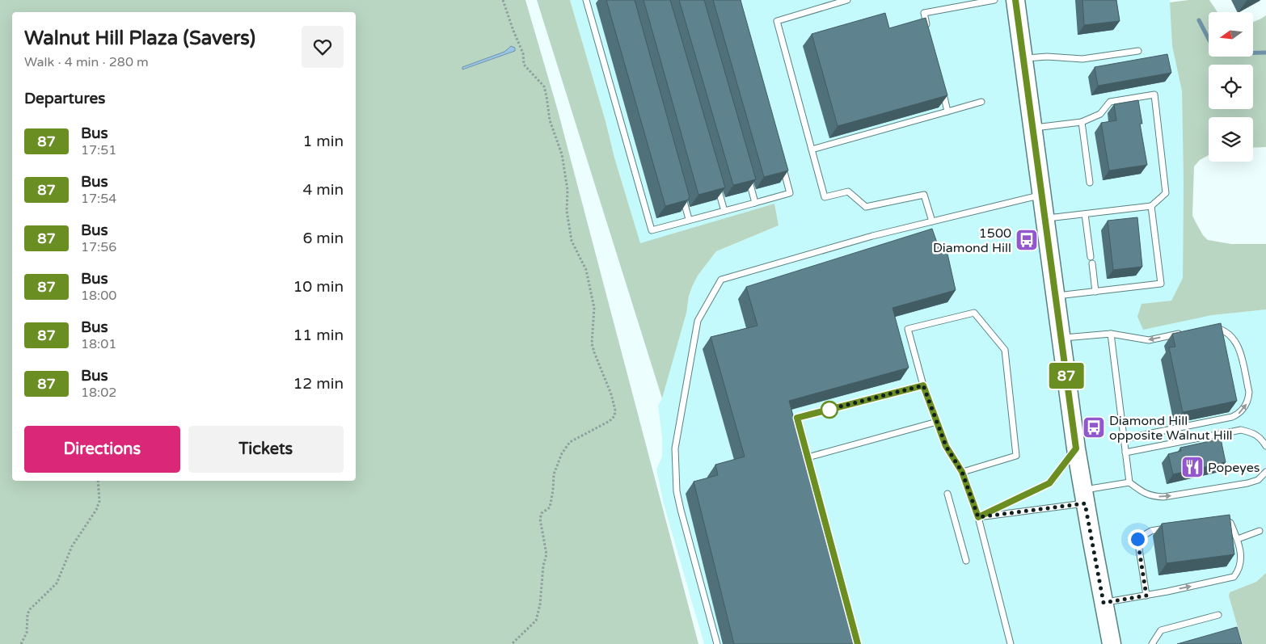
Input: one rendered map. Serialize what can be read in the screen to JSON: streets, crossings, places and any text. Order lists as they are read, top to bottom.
{
  "places": {
    "bus stop": ["1500 Diamond Hill", "Diamond Hill opposite Walnut Hill"],
    "restaurant": ["Popeyes"]
  },
  "lines": ["bus line 87"],
  "north": "left",
  "page": {
    "on_map": "87",
    "heading": [
      ["Walnut Hill Plaza (Savers)", "Walk · 4 min · 280 m"],
      "Departures"
    ],
    "list": [
      {
        "mark": "87",
        "name": "Bus",
        "note": "17:51",
        "value": "1 min"
      },
      {
        "mark": "87",
        "name": "Bus",
        "note": "17:54",
        "value": "4 min"
      },
      {
        "mark": "87",
        "name": "Bus",
        "note": "17:56",
        "value": "6 min"
      },
      {
        "mark": "87",
        "name": "Bus",
        "note": "18:00",
        "value": "10 min"
      },
      {
        "mark": "87",
        "name": "Bus",
        "note": "18:01",
        "value": "11 min"
      },
      {
        "mark": "87",
        "name": "Bus",
        "note": "18:02",
        "value": "12 min"
      }
    ],
    "buttons": ["Directions", "Tickets"]
  }
}
